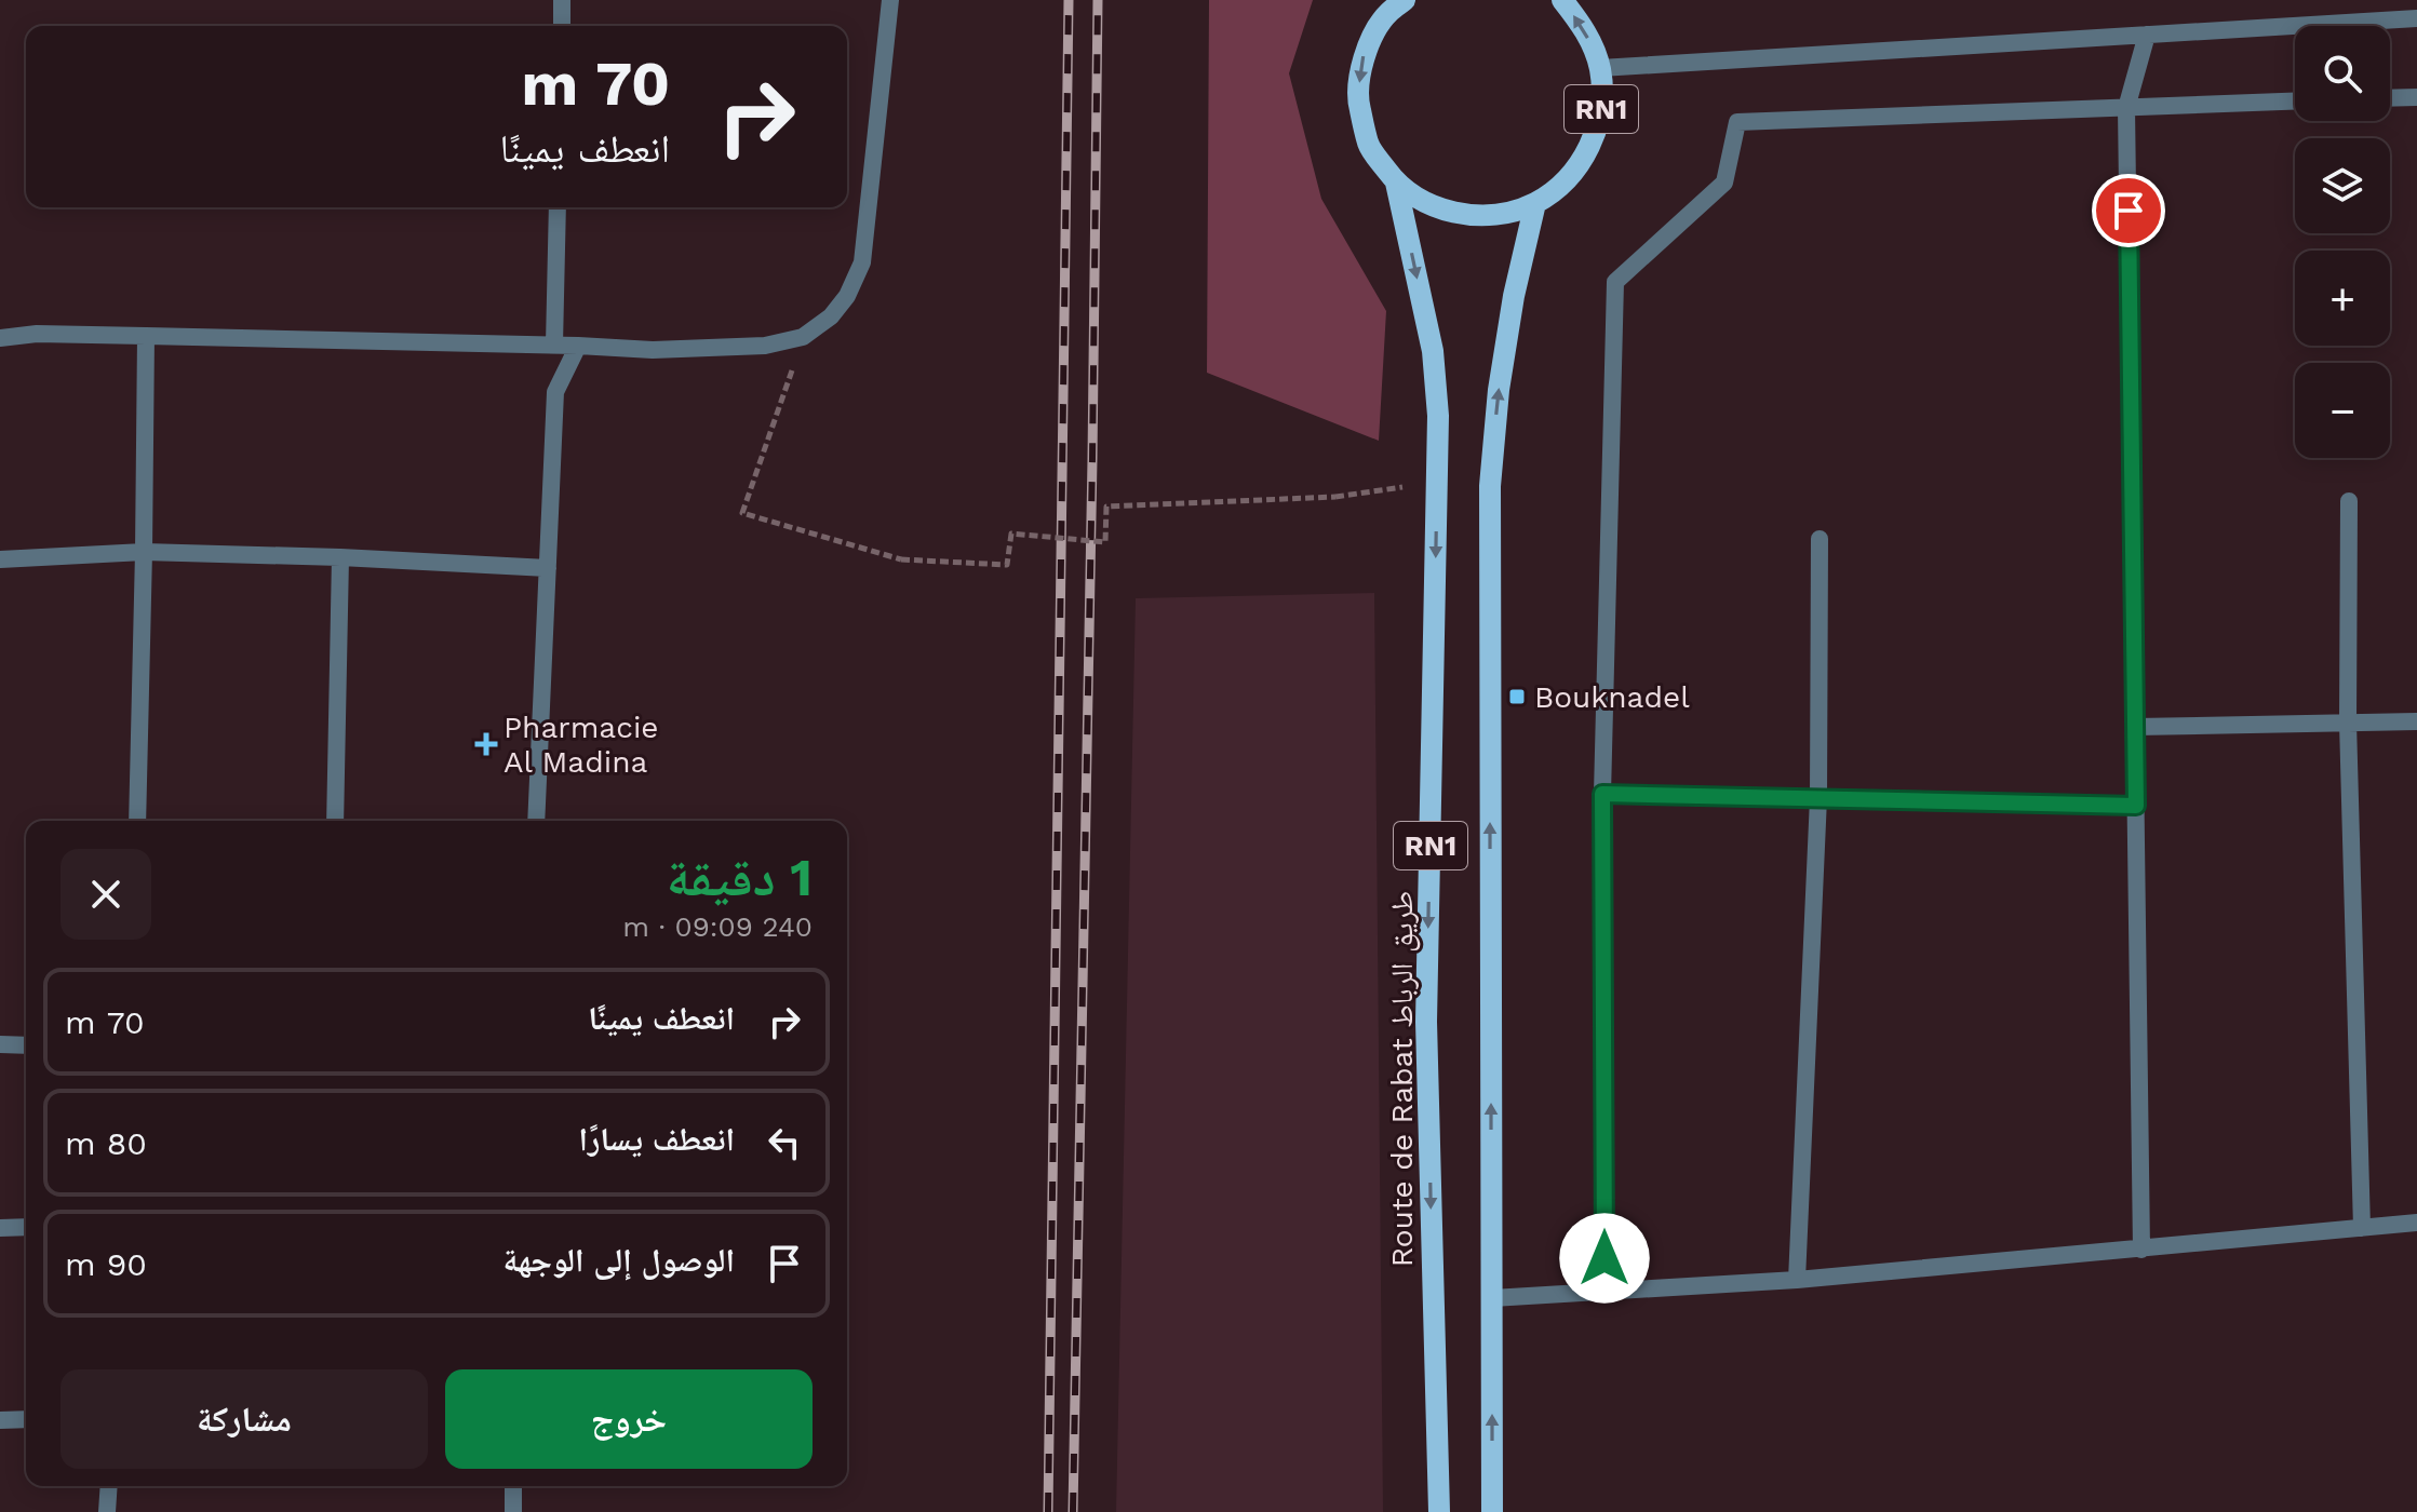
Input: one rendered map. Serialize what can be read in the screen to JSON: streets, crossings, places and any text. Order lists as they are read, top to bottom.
{
  "streets": {
    "main road": ["RN1", "Route de Rabat طريق الرباط"]
  },
  "crossings": [
    ["RN1", "Route de Rabat طريق الرباط"]
  ],
  "places": {
    "transit": ["Bouknadel"],
    "health": ["Pharmacie Al Madina"]
  },
  "page": {
    "map_buttons": ["+", "−"],
    "turn": ["70 m", "انعطف يمينًا"],
    "heading": ["1 دقيقة", "240 m · 09:09"],
    "list": [
      {
        "name": "انعطف يمينًا",
        "value": "70 m"
      },
      {
        "name": "انعطف يسارًا",
        "value": "80 m"
      },
      {
        "name": "الوصول إلى الوجهة",
        "value": "90 m"
      }
    ],
    "buttons": ["خروج", "مشاركة"]
  }
}
